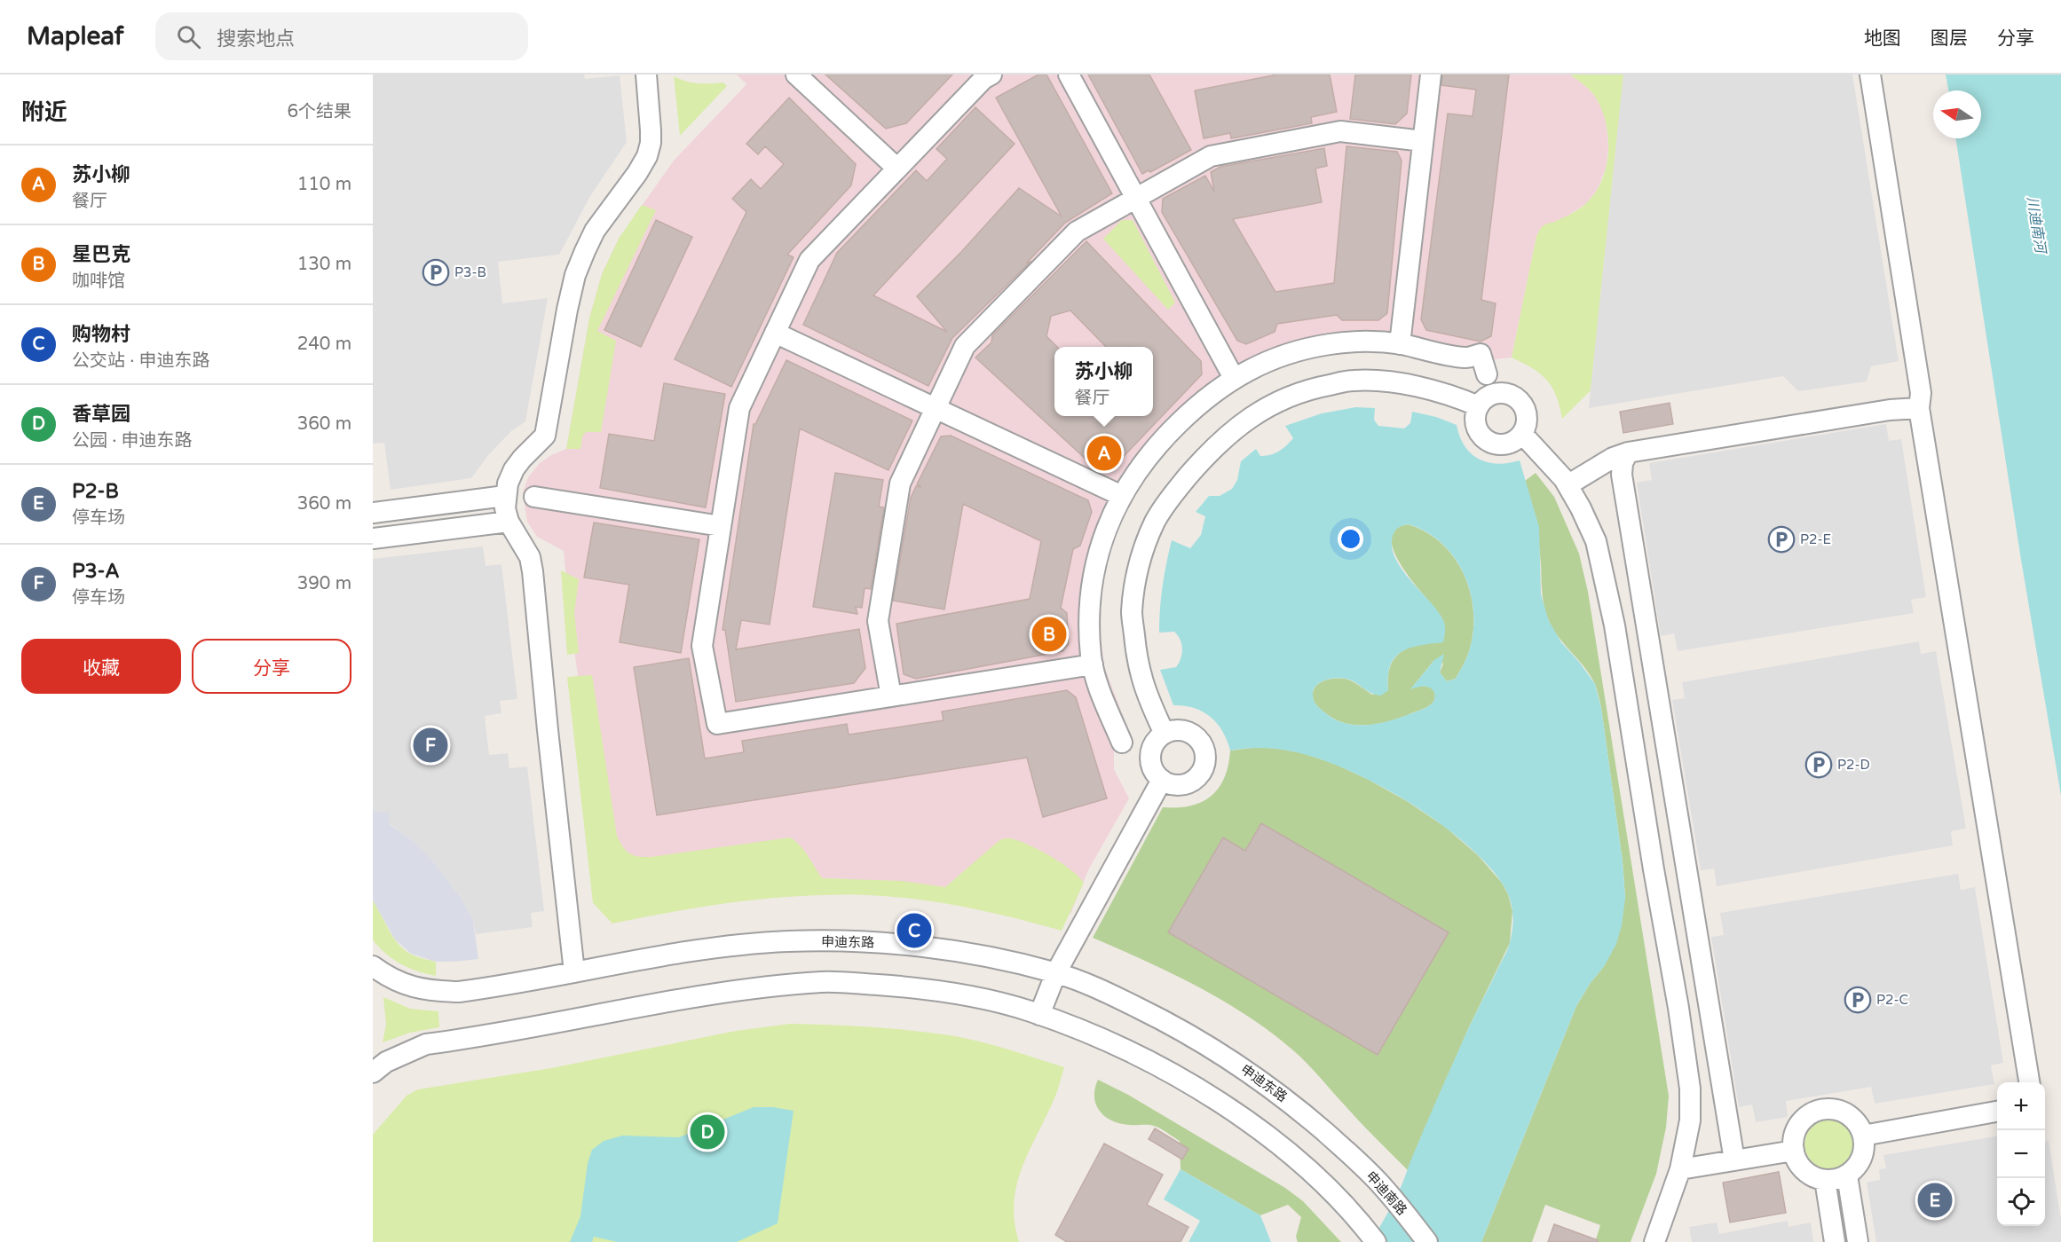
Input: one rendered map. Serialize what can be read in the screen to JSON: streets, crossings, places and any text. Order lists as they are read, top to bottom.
{
  "streets": {
    "street": ["申迪东路", "申迪南路"]
  },
  "crossings": [
    ["申迪东路", "申迪南路"]
  ],
  "water": ["川迪南河"],
  "places": {
    "parking": [
      "P3-B",
      "P2-E",
      "P2-D",
      "P2-C"
    ]
  },
  "north": "left",
  "page": {
    "header": "Mapleaf",
    "search": "搜索地点",
    "nav": ["地图", "图层", "分享"],
    "heading": ["附近", "6个结果"],
    "list": [
      {
        "mark": "A",
        "name": "苏小柳",
        "note": "餐厅",
        "value": "110 m"
      },
      {
        "mark": "B",
        "name": "星巴克",
        "note": "咖啡馆",
        "value": "130 m"
      },
      {
        "mark": "C",
        "name": "购物村",
        "note": "公交站 · 申迪东路",
        "value": "240 m"
      },
      {
        "mark": "D",
        "name": "香草园",
        "note": "公园 · 申迪东路",
        "value": "360 m"
      },
      {
        "mark": "E",
        "name": "P2-B",
        "note": "停车场",
        "value": "360 m"
      },
      {
        "mark": "F",
        "name": "P3-A",
        "note": "停车场",
        "value": "390 m"
      }
    ],
    "popup": ["苏小柳", "餐厅"],
    "pins": [
      "A",
      "B",
      "F",
      "C",
      "D",
      "E"
    ],
    "buttons": ["收藏", "分享"],
    "map_buttons": ["+", "−"]
  }
}
